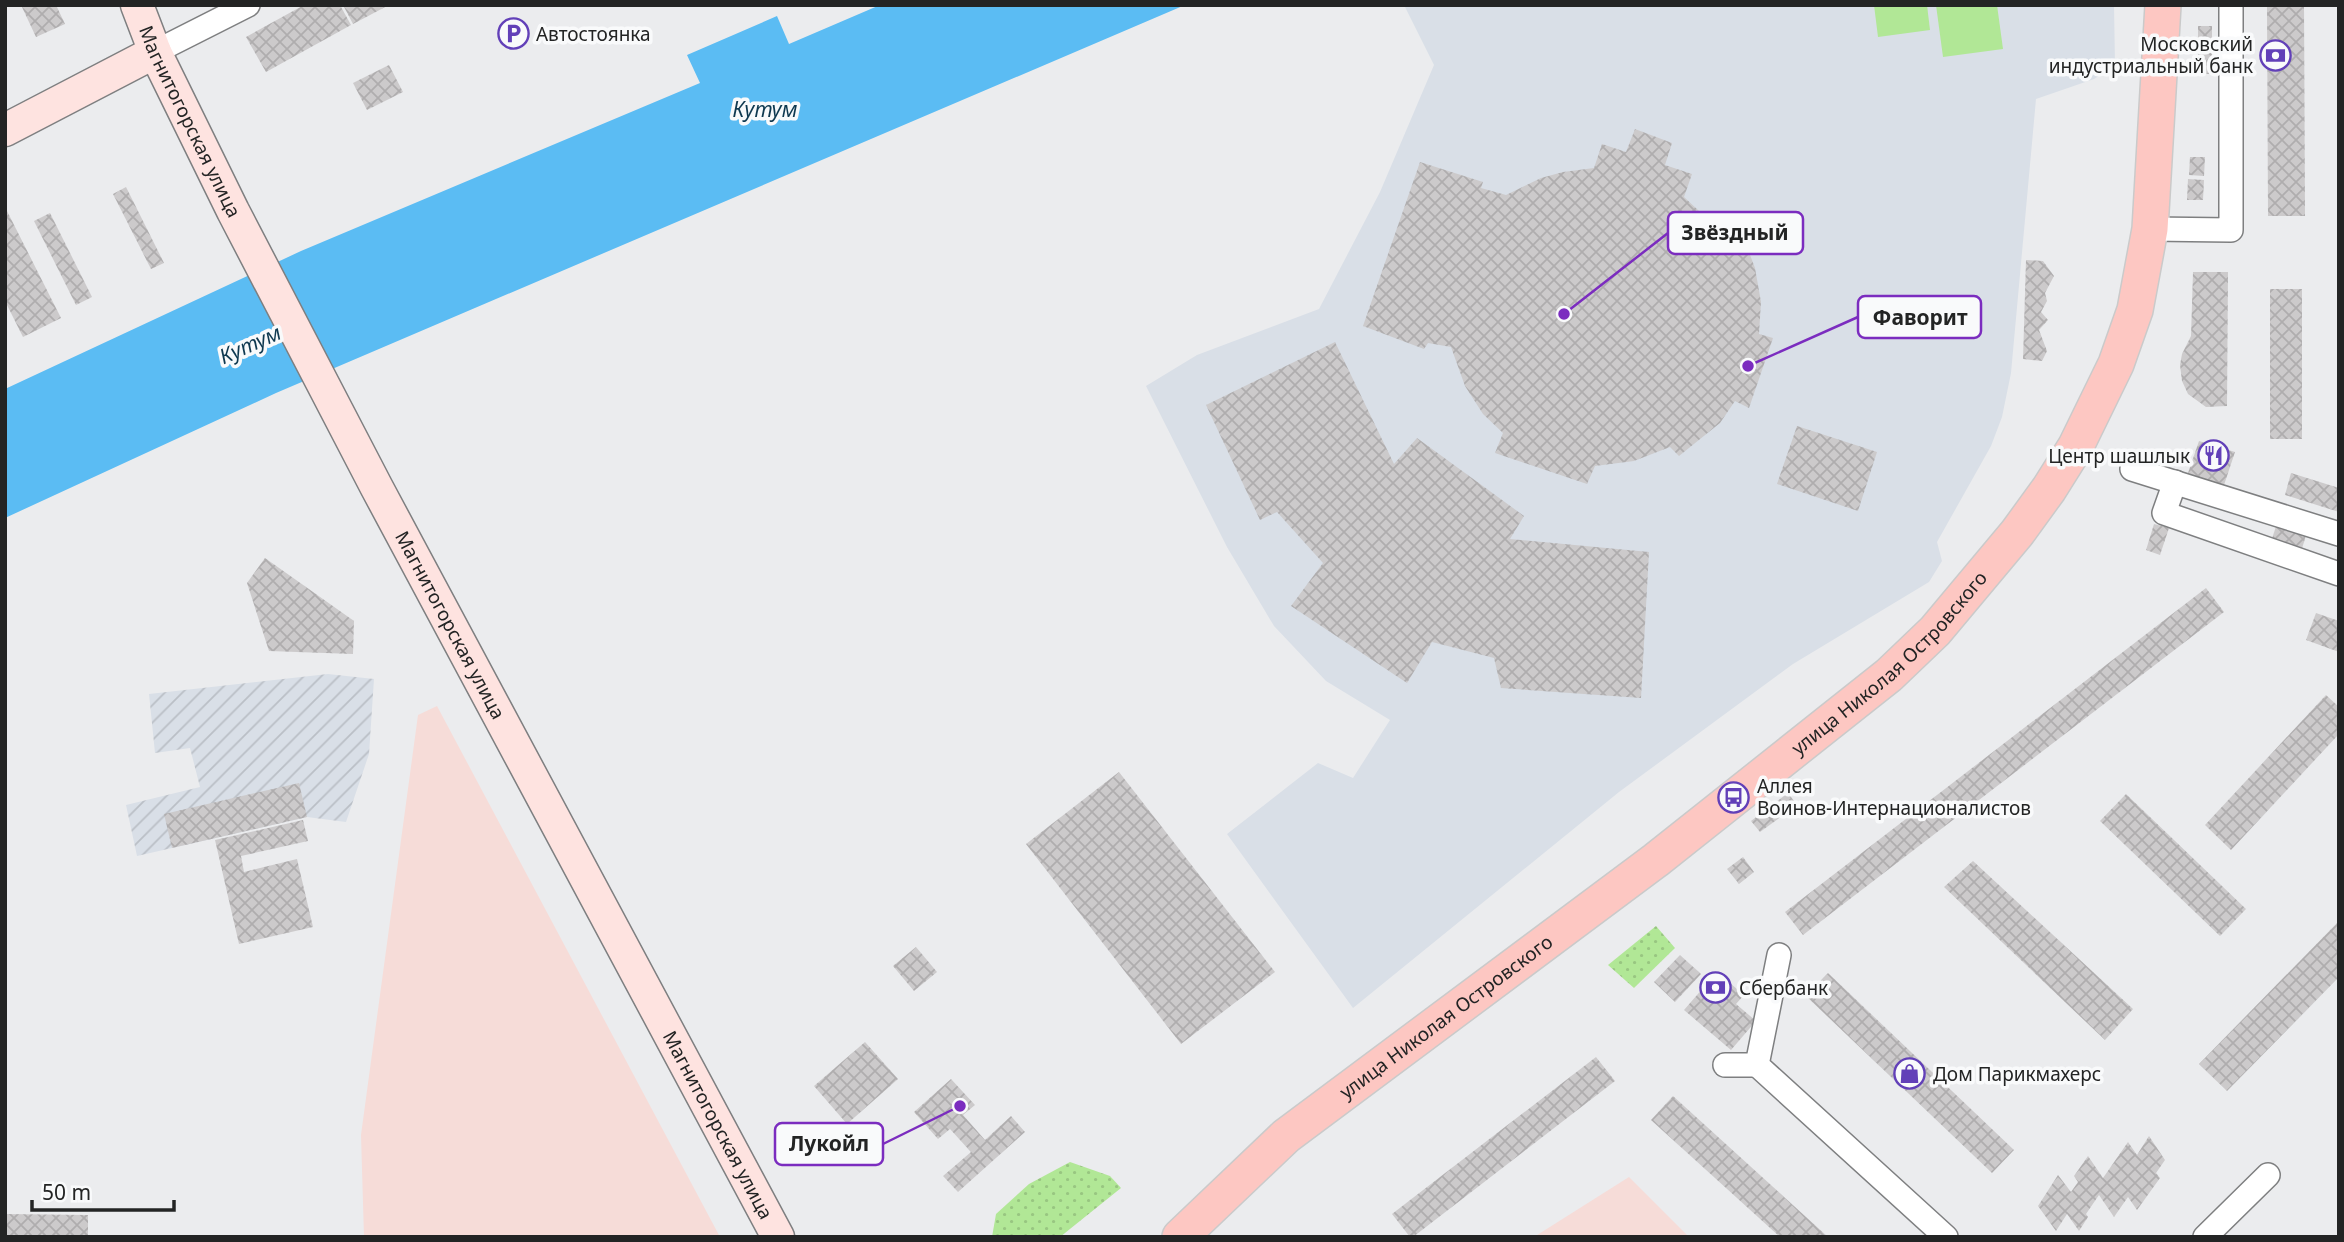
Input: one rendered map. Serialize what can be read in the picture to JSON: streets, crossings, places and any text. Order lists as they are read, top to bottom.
{
  "streets": {
    "main road": ["Магнитогорская улица", "улица Николая Островского"]
  },
  "water": ["Кутум"],
  "places": {
    "parking": ["Автостоянка"],
    "bank": ["Московский индустриальный банк", "Сбербанк"],
    "other": ["Звёздный", "Фаворит", "Лукойл"],
    "restaurant": ["Центр шашлык"],
    "bus stop": ["Аллея Воинов-Интернационалистов"],
    "shop": ["Дом Парикмахерс"]
  },
  "scale_bar": "50 m"
}
